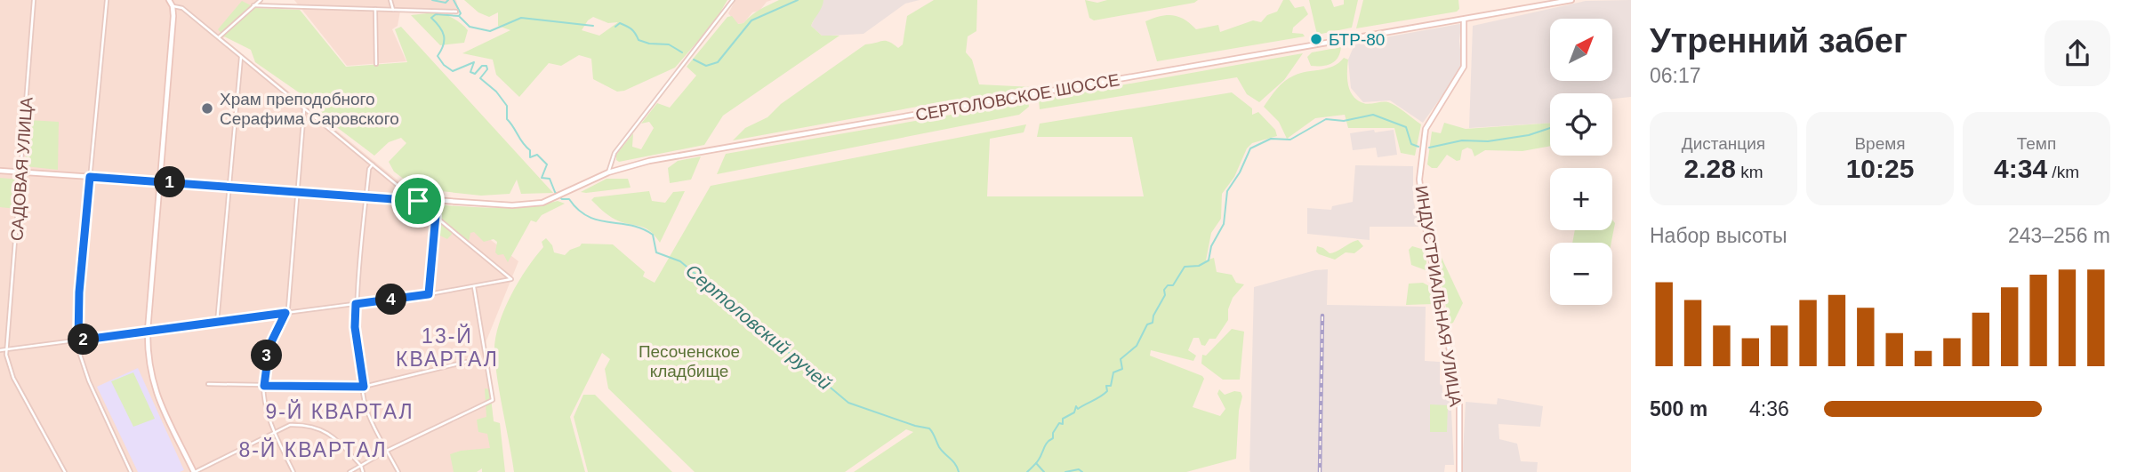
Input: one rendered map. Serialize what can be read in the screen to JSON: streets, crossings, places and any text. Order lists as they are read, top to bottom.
{
  "streets": {
    "main road": ["СЕРТОЛОВСКОЕ ШОССЕ", "ИНДУСТРИАЛЬНАЯ УЛИЦА"],
    "street": ["САДОВАЯ УЛИЦА"]
  },
  "crossings": [
    ["СЕРТОЛОВСКОЕ ШОССЕ", "САДОВАЯ УЛИЦА"],
    ["СЕРТОЛОВСКОЕ ШОССЕ", "ИНДУСТРИАЛЬНАЯ УЛИЦА"]
  ],
  "districts": ["13-Й КВАРТАЛ", "9-Й КВАРТАЛ", "8-Й КВАРТАЛ"],
  "water": ["Сертоловский ручей"],
  "parks": ["Песоченское кладбище"],
  "places": ["БТР-80", "Храм преподобного Серафима Саровского"],
  "north": "top right",
  "page": {
    "heading": ["Утренний забег", "06:17"],
    "map_buttons": ["+", "−"],
    "stats": [
      ["Дистанция", "2.28 km"],
      ["Время", "10:25"],
      ["Темп", "4:34 /km"]
    ],
    "pins": [
      "1",
      "4",
      "2",
      "3"
    ],
    "chart": ["Набор высоты", "243–256 m"],
    "list": [
      {
        "name": "500 m",
        "note": "4:36"
      }
    ]
  }
}
